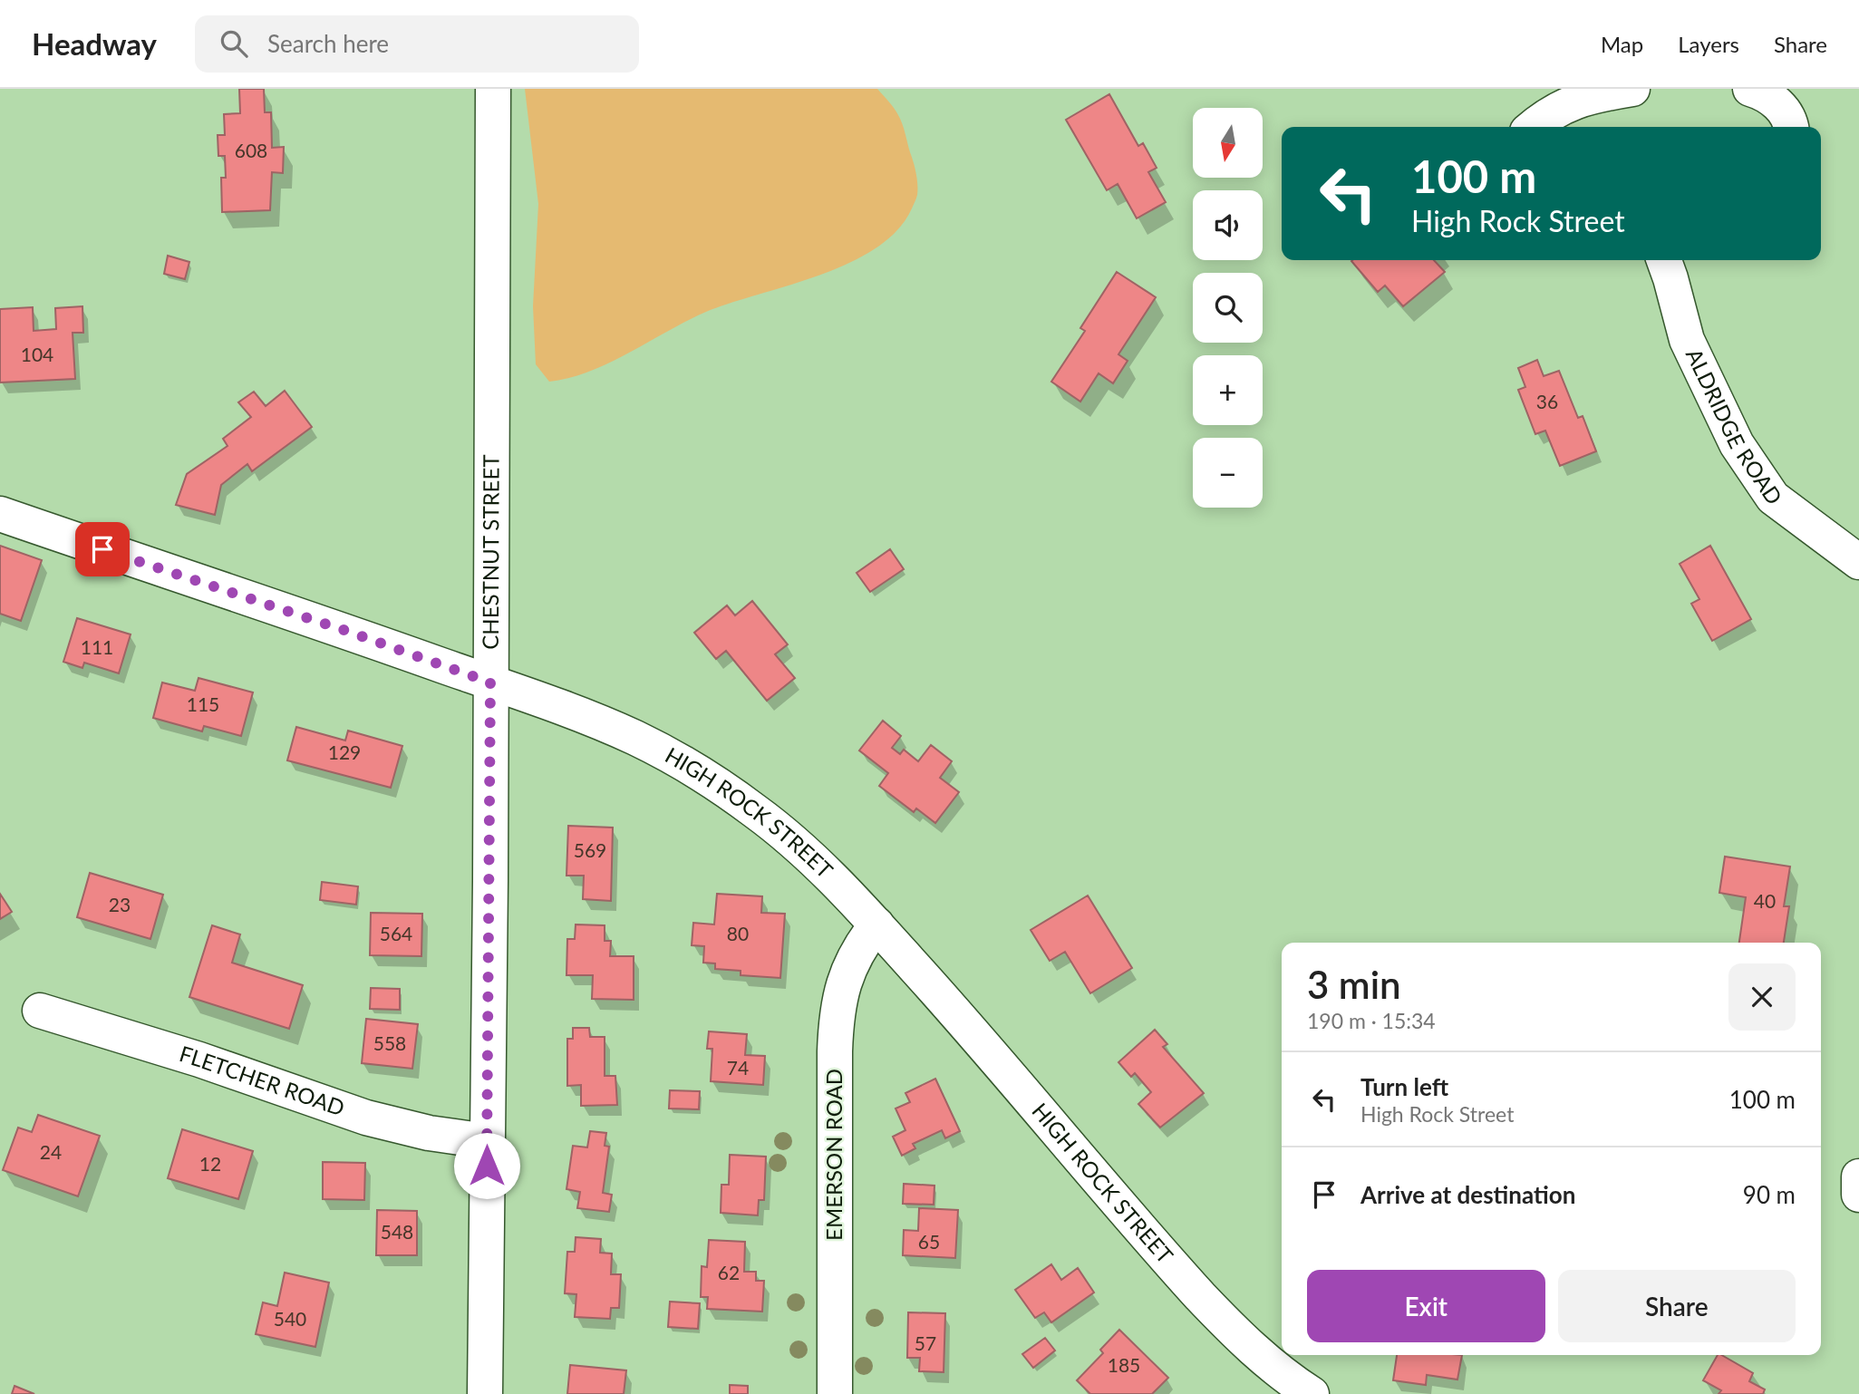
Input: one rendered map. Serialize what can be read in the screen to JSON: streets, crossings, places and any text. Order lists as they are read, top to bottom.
{
  "streets": {
    "street": [
      "ALDRIDGE ROAD",
      "CHESTNUT STREET",
      "HIGH ROCK STREET",
      "FLETCHER ROAD",
      "EMERSON ROAD"
    ]
  },
  "crossings": [
    ["CHESTNUT STREET", "HIGH ROCK STREET"],
    ["CHESTNUT STREET", "FLETCHER ROAD"],
    ["HIGH ROCK STREET", "EMERSON ROAD"]
  ],
  "house_numbers": [
    "608",
    "104",
    "36",
    "111",
    "115",
    "129",
    "569",
    "40",
    "23",
    "564",
    "80",
    "558",
    "74",
    "24",
    "12",
    "548",
    "65",
    "62",
    "540",
    "57",
    "185"
  ],
  "north": "bottom",
  "page": {
    "header": "Headway",
    "search": "Search here",
    "nav": ["Map", "Layers", "Share"],
    "map_buttons": ["+", "−"],
    "turn": ["100 m", "High Rock Street"],
    "heading": ["3 min", "190 m · 15:34"],
    "list": [
      {
        "name": "Turn left",
        "note": "High Rock Street",
        "value": "100 m"
      },
      {
        "name": "Arrive at destination",
        "value": "90 m"
      }
    ],
    "buttons": ["Exit", "Share"]
  }
}
